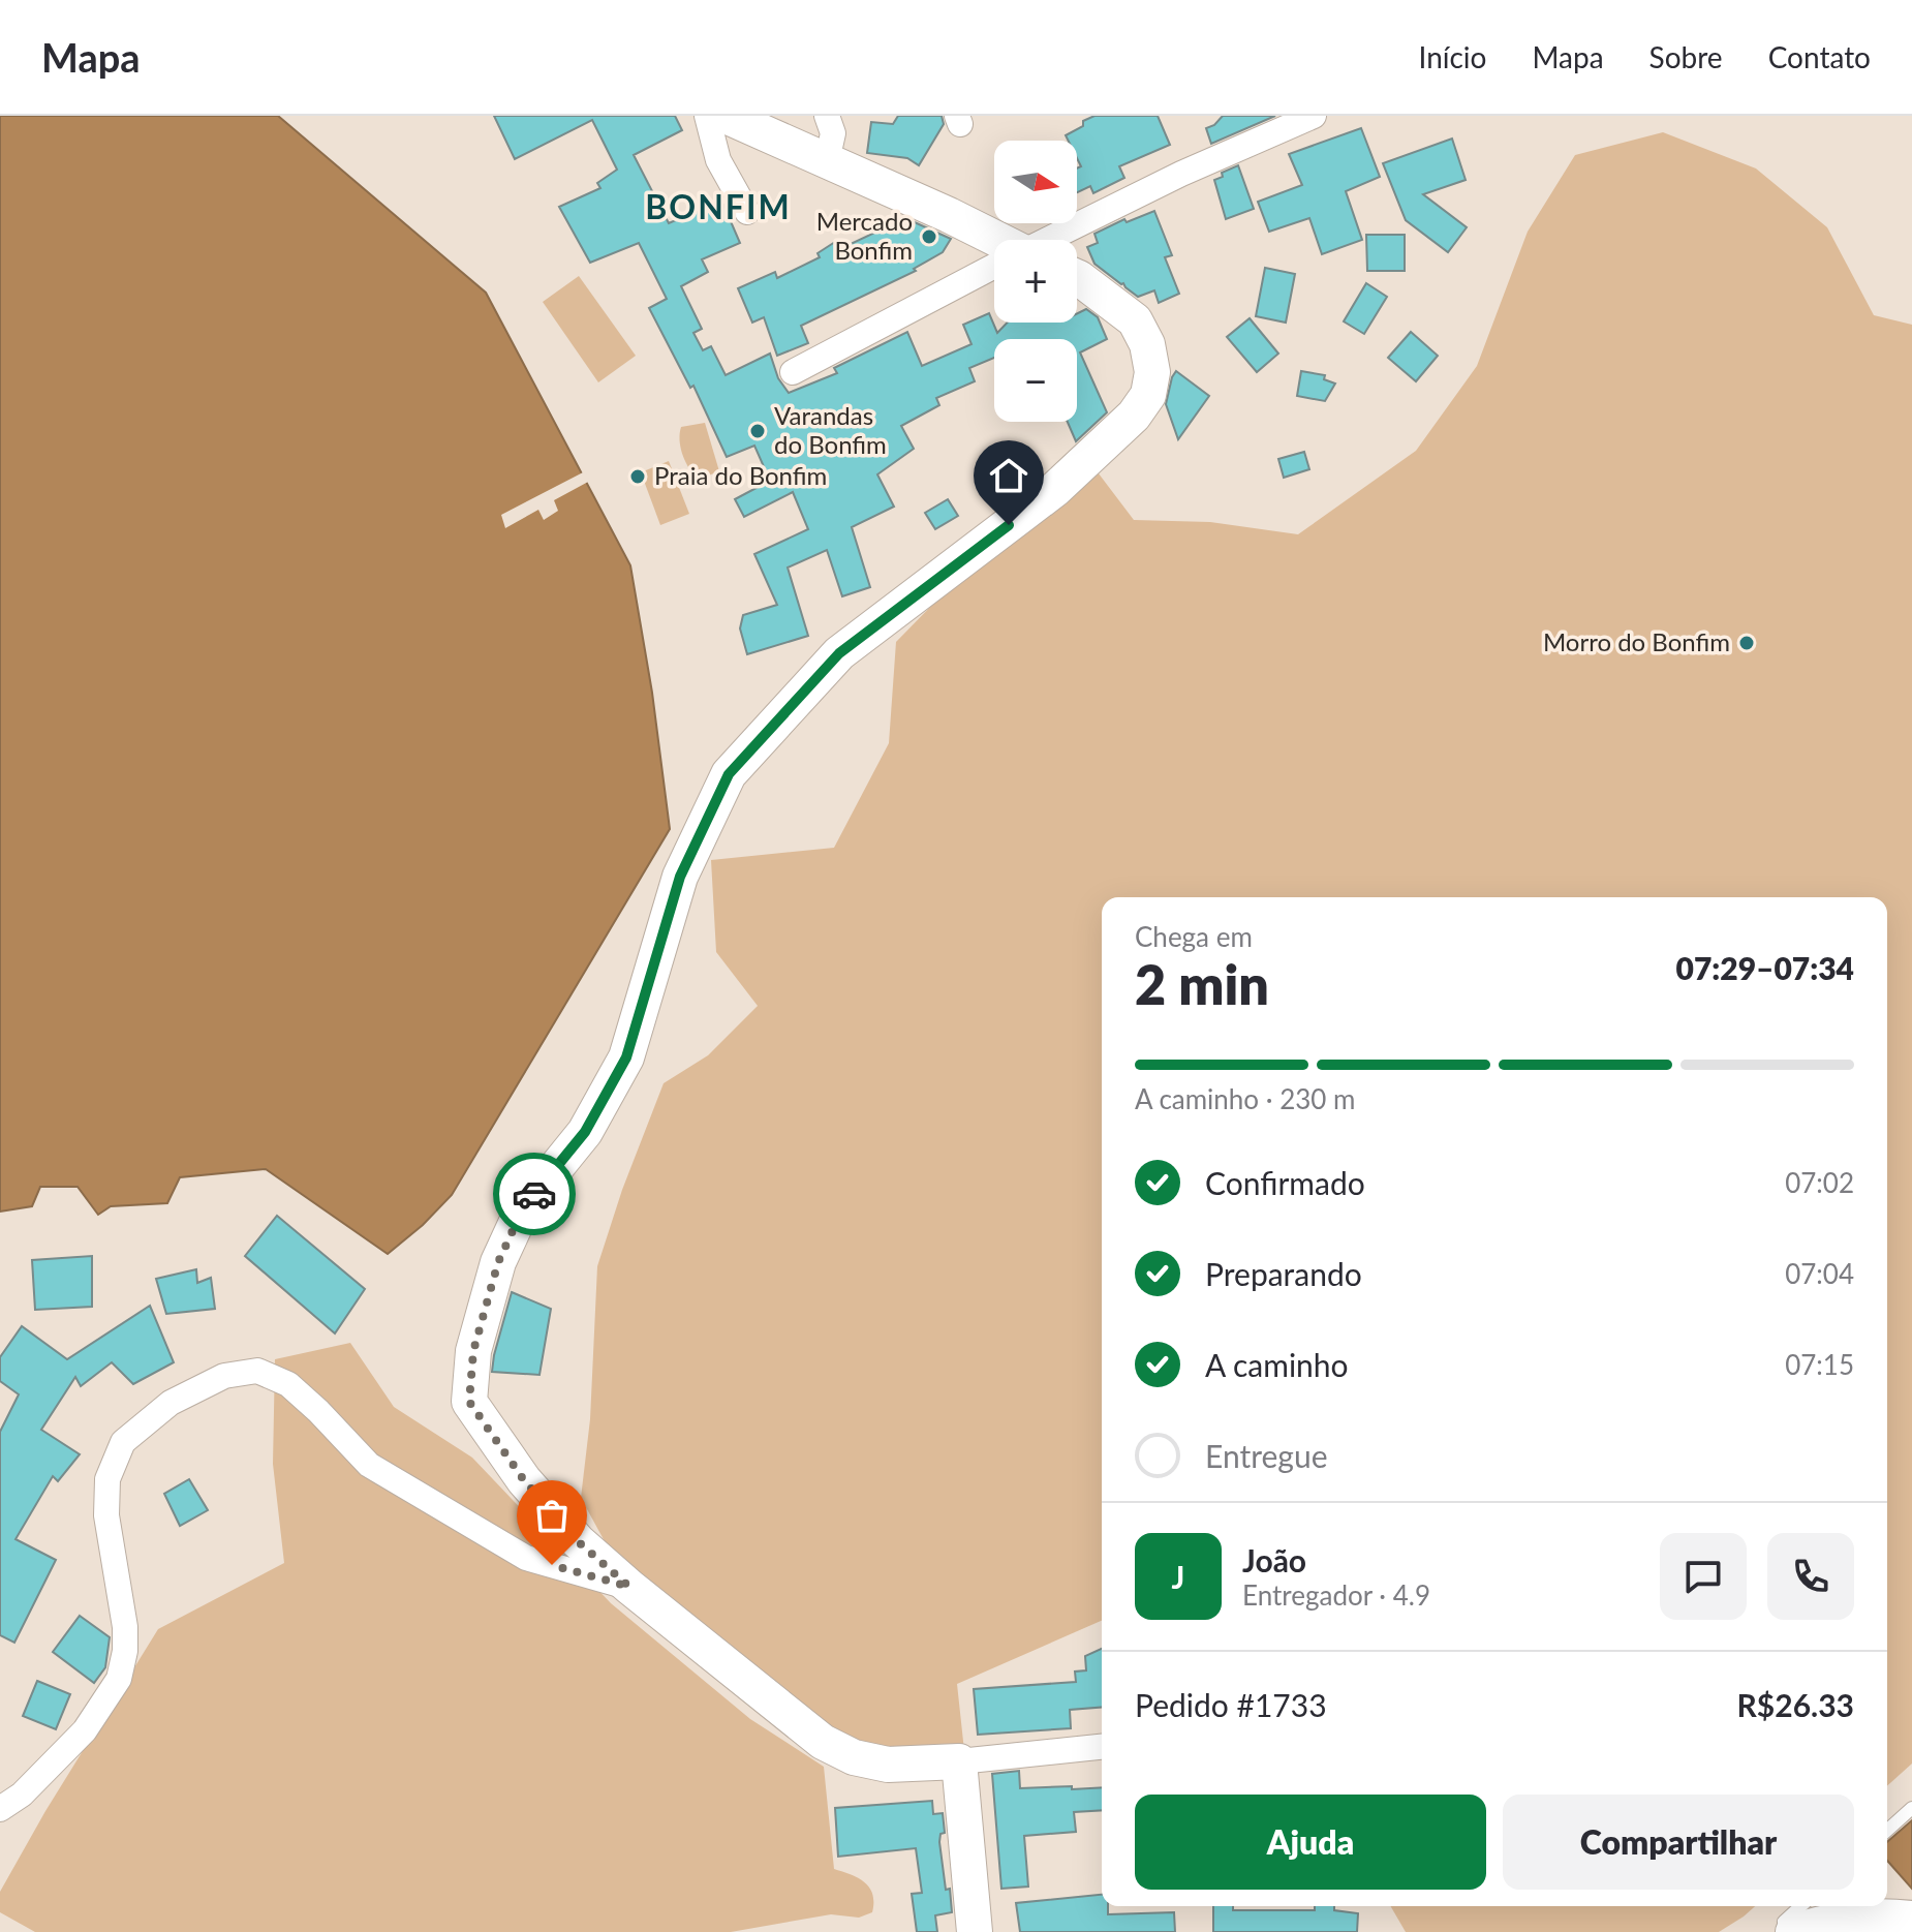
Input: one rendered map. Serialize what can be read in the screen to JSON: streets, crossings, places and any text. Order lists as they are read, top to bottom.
{
  "districts": ["BONFIM"],
  "places": [
    "Mercado Bonfim",
    "Varandas do Bonfim",
    "Praia do Bonfim",
    "Morro do Bonfim"
  ],
  "north": "right",
  "page": {
    "header": "Mapa",
    "nav": [
      "Início",
      "Mapa",
      "Sobre",
      "Contato"
    ],
    "map_buttons": ["+", "−"],
    "heading": ["2 min", "Chega em", "07:29–07:34"],
    "panel": [
      "João",
      "Entregador · 4.9",
      "Pedido #1733",
      "R$26.33"
    ],
    "bar": "A caminho · 230 m",
    "list": [
      ["Confirmado", "07:02"],
      ["Preparando", "07:04"],
      ["A caminho", "07:15"],
      "Entregue"
    ],
    "round": "J",
    "buttons": ["Ajuda", "Compartilhar"]
  }
}
